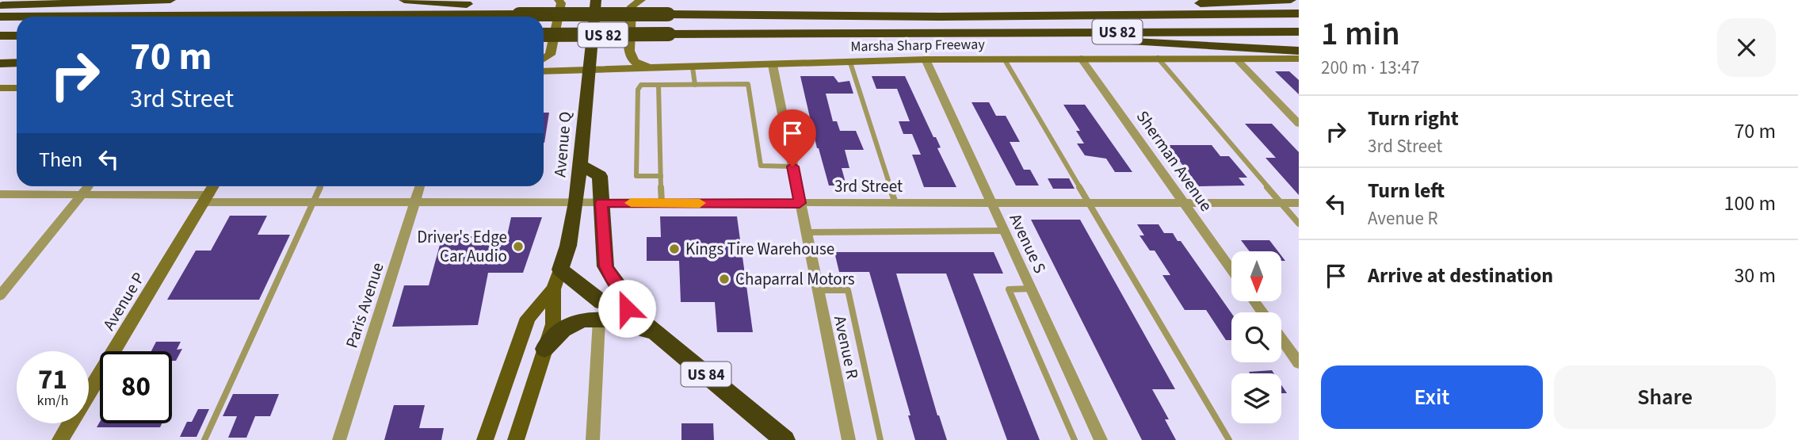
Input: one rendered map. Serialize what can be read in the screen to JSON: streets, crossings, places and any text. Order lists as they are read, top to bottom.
{
  "streets": {
    "highway": [
      "US 82",
      "Marsha Sharp Freeway",
      "Avenue Q",
      "US 84"
    ],
    "main road": ["Avenue P"],
    "street": [
      "Sherman Avenue",
      "3rd Street",
      "Avenue S",
      "Paris Avenue",
      "Avenue R"
    ]
  },
  "crossings": [
    ["Marsha Sharp Freeway", "Avenue Q"],
    ["Marsha Sharp Freeway", "Sherman Avenue"],
    ["Marsha Sharp Freeway", "Avenue S"],
    ["Marsha Sharp Freeway", "Avenue R"],
    ["Avenue Q", "3rd Street"],
    ["Avenue Q", "US 84"],
    ["Sherman Avenue", "3rd Street"],
    ["3rd Street", "Avenue S"],
    ["3rd Street", "Avenue P"],
    ["3rd Street", "Paris Avenue"],
    ["3rd Street", "Avenue R"],
    ["3rd Street", "US 84"]
  ],
  "places": ["Driver's Edge Car Audio", "Kings Tire Warehouse", "Chaparral Motors"],
  "north": "bottom",
  "page": {
    "heading": ["1 min", "200 m · 13:47"],
    "turn": ["70 m", "3rd Street"],
    "list": [
      {
        "name": "Turn right",
        "note": "3rd Street",
        "value": "70 m"
      },
      {
        "name": "Turn left",
        "note": "Avenue R",
        "value": "100 m"
      },
      {
        "name": "Arrive at destination",
        "value": "30 m"
      }
    ],
    "then": "Then",
    "speed": "71 km/h",
    "limit": "80",
    "buttons": ["Exit", "Share"]
  }
}
